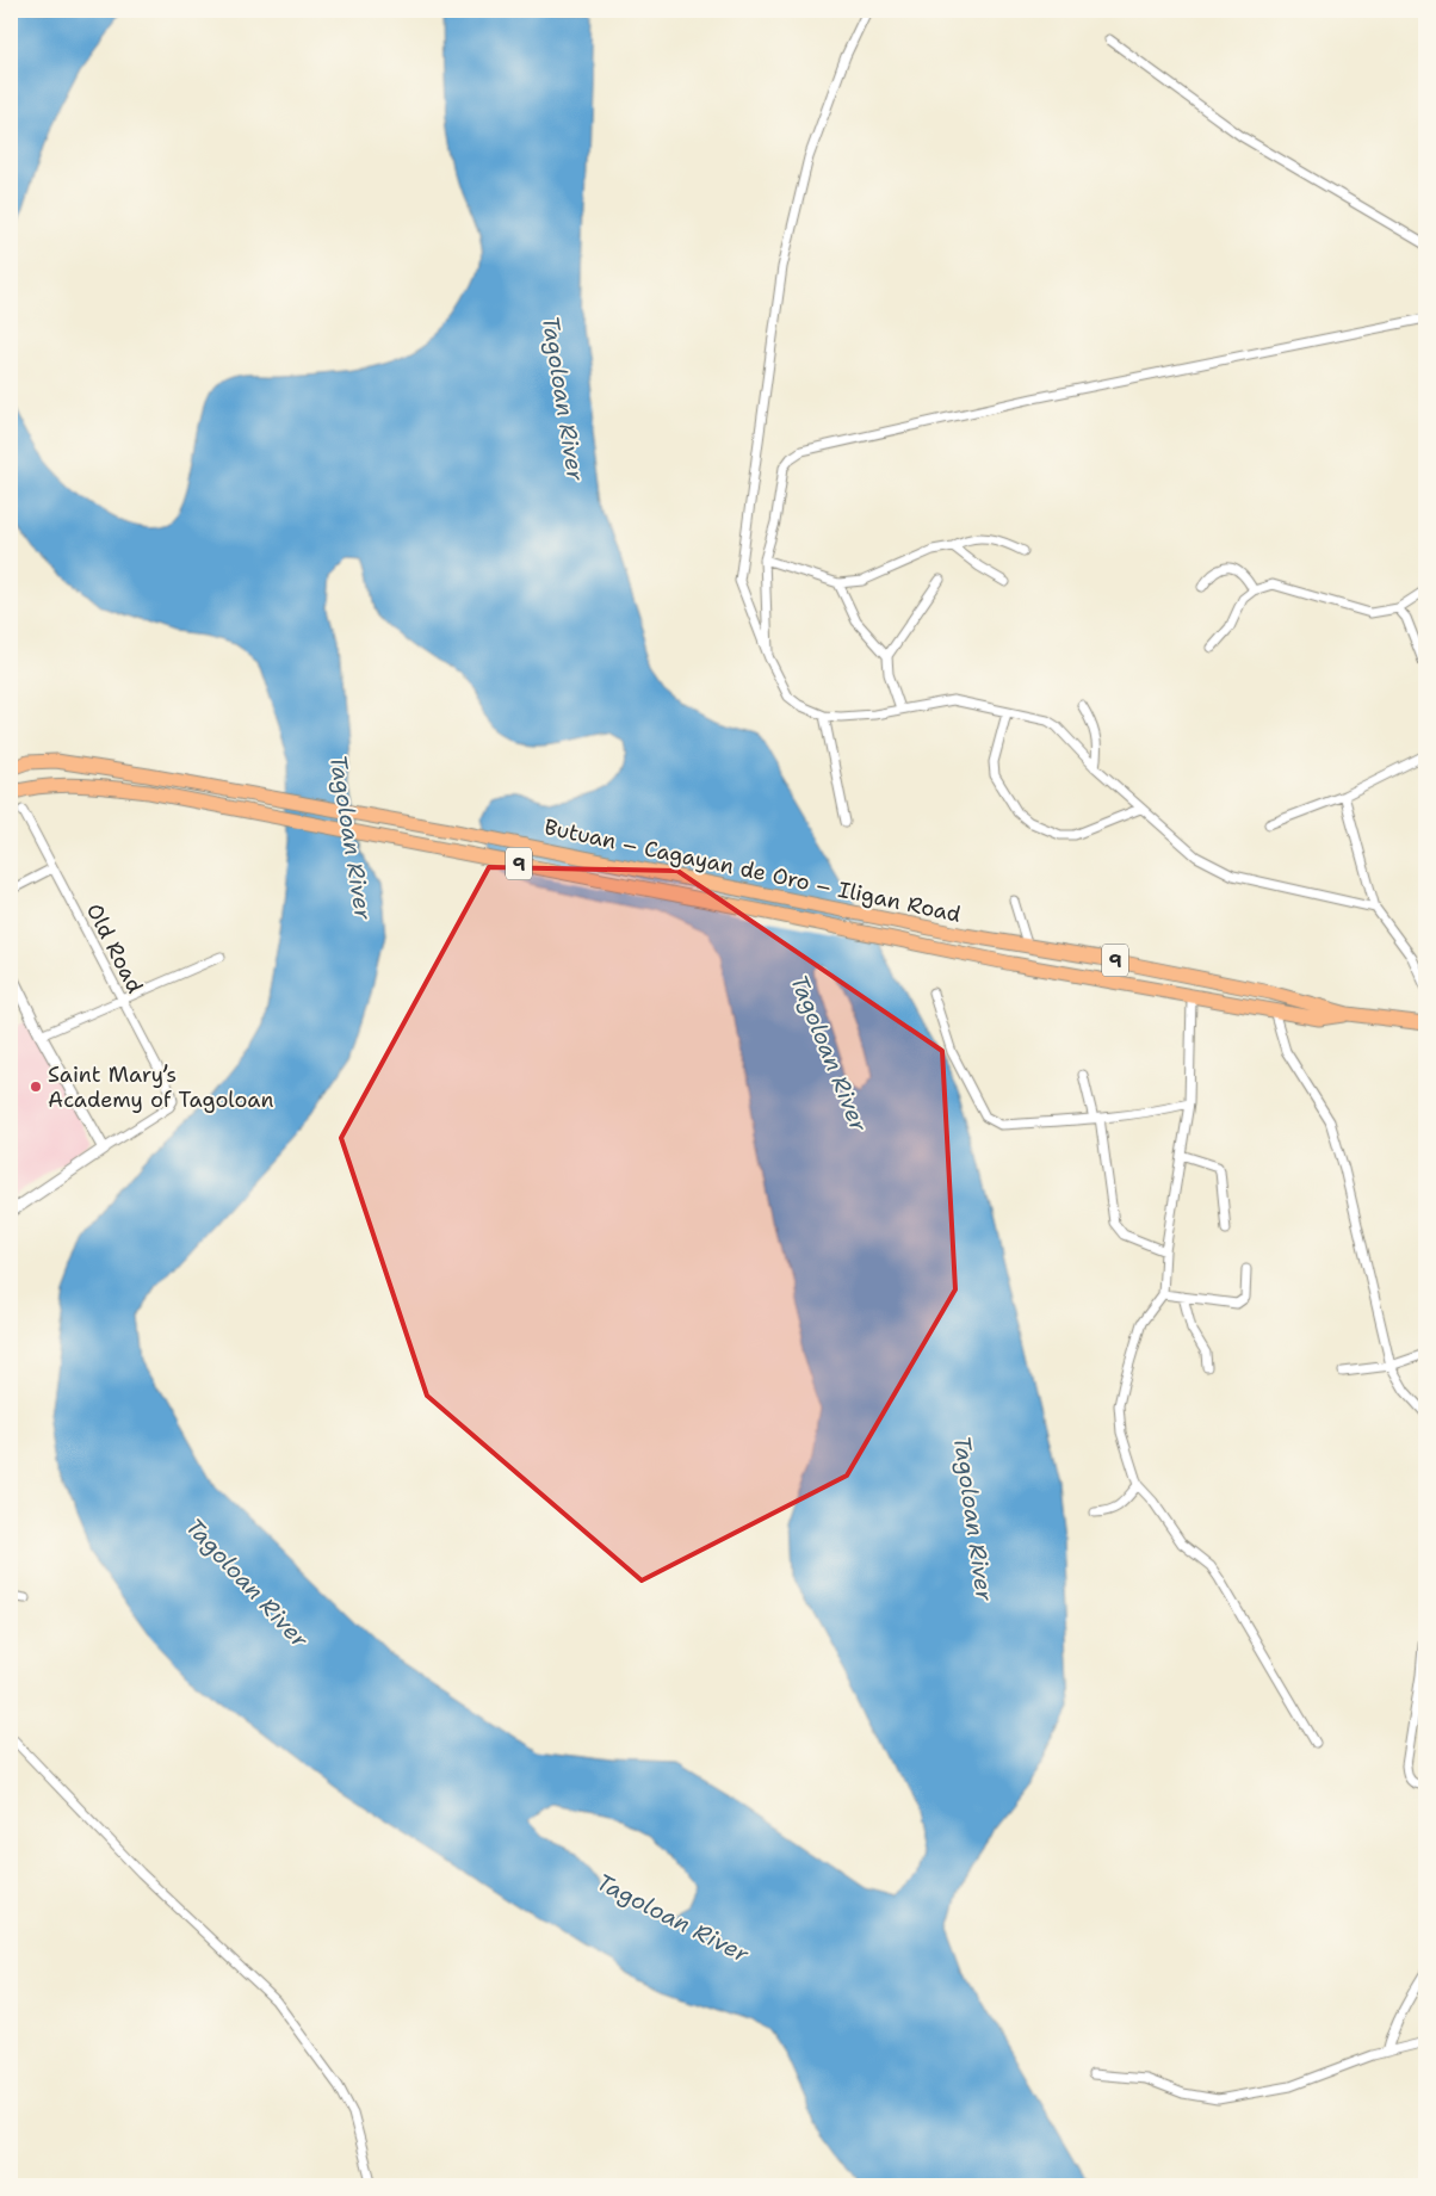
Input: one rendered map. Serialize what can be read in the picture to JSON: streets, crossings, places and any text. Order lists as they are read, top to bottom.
{
  "streets": {
    "highway": ["9", "Butuan – Cagayan de Oro – Iligan Road"],
    "street": ["Old Road"]
  },
  "water": ["Tagoloan River"],
  "places": ["Saint Mary’s Academy of Tagoloan"]
}
